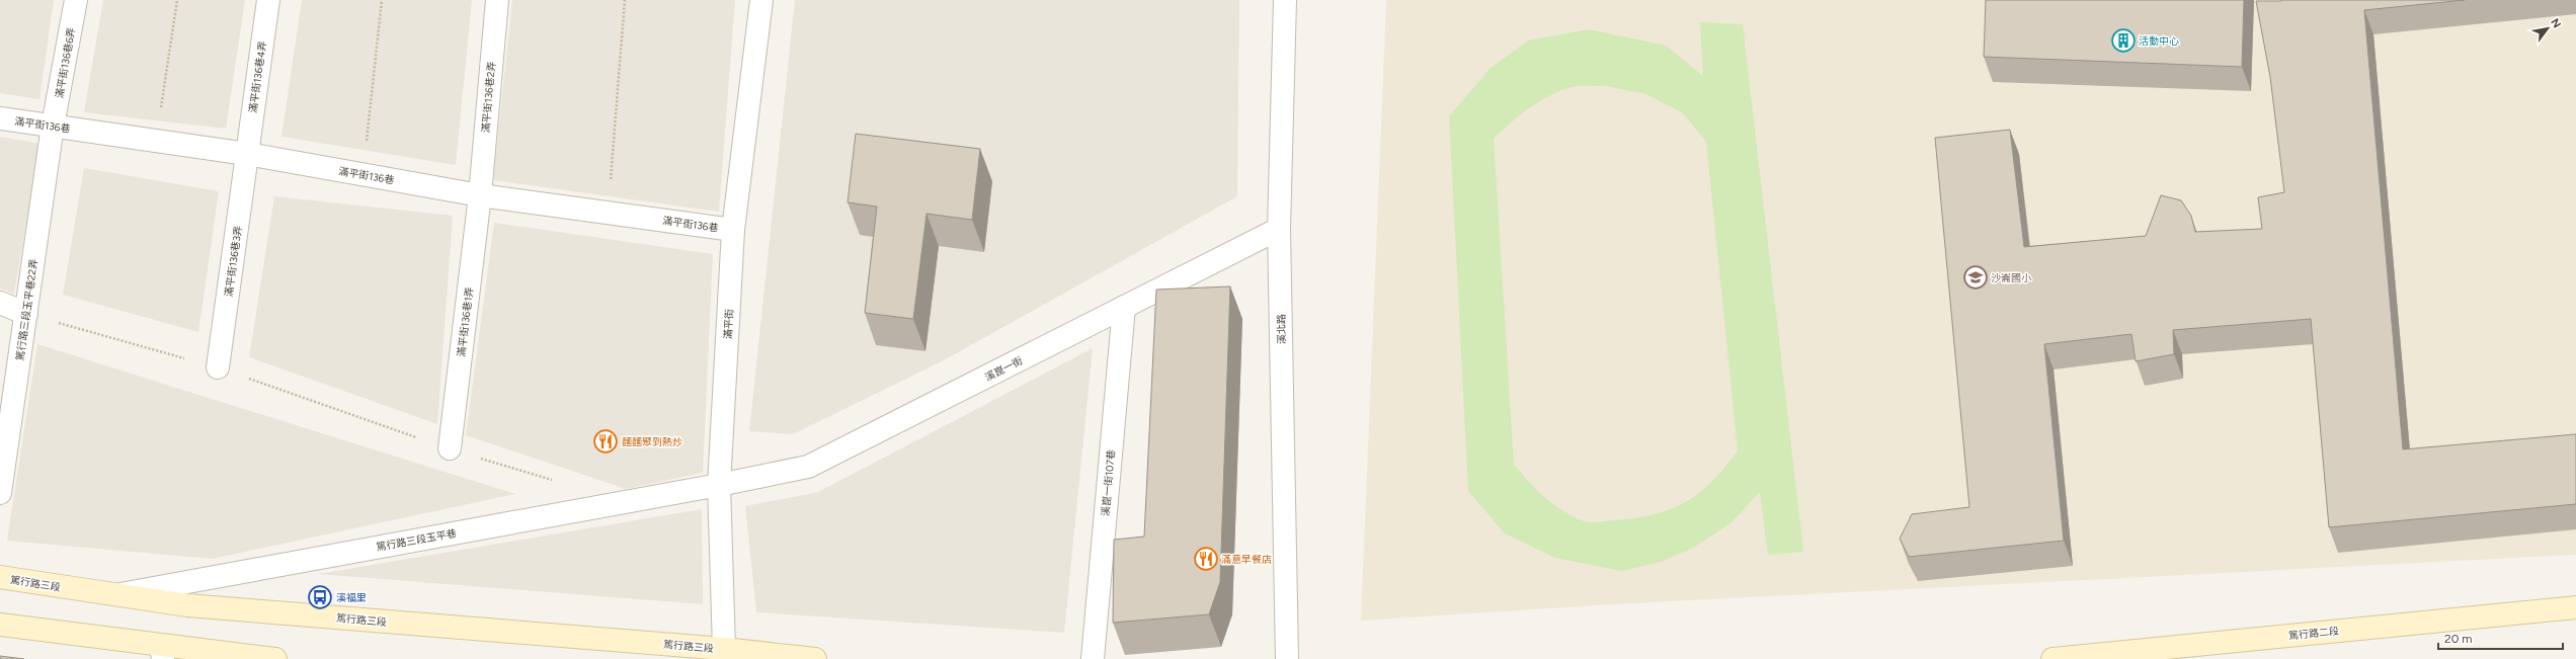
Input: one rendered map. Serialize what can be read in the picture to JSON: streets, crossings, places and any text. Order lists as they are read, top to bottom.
{
  "streets": {
    "street": [
      "滿平街136巷6弄",
      "滿平街136巷4弄",
      "滿平街136巷2弄",
      "滿平街136巷",
      "滿平街136巷3弄",
      "篤行路三段玉平巷22弄",
      "滿平街136巷1弄",
      "滿平街",
      "溪北路",
      "溪崑一街",
      "溪崑一街107巷",
      "篤行路三段玉平巷",
      "篤行路三段",
      "篤行路二段"
    ]
  },
  "crossings": [
    ["滿平街136巷6弄", "滿平街136巷"],
    ["滿平街136巷6弄", "篤行路三段玉平巷22弄"],
    ["滿平街136巷4弄", "滿平街136巷"],
    ["滿平街136巷4弄", "滿平街136巷3弄"],
    ["滿平街136巷2弄", "滿平街136巷"],
    ["滿平街136巷2弄", "滿平街136巷1弄"],
    ["滿平街136巷", "滿平街136巷3弄"],
    ["滿平街136巷", "篤行路三段玉平巷22弄"],
    ["滿平街136巷", "滿平街136巷1弄"],
    ["滿平街136巷", "滿平街"],
    ["滿平街", "溪崑一街"],
    ["滿平街", "篤行路三段玉平巷"],
    ["滿平街", "篤行路三段"],
    ["溪北路", "溪崑一街"],
    ["溪崑一街", "溪崑一街107巷"],
    ["溪崑一街", "篤行路三段玉平巷"],
    ["篤行路三段玉平巷", "篤行路三段"]
  ],
  "places": {
    "building": ["活動中心"],
    "school or university": ["沙崙國小"],
    "restaurant": ["麵麵聚到熱炒", "滿意早餐店"],
    "bus stop": ["溪福里"]
  },
  "scale_bar": "20 m",
  "north": "top right"
}
